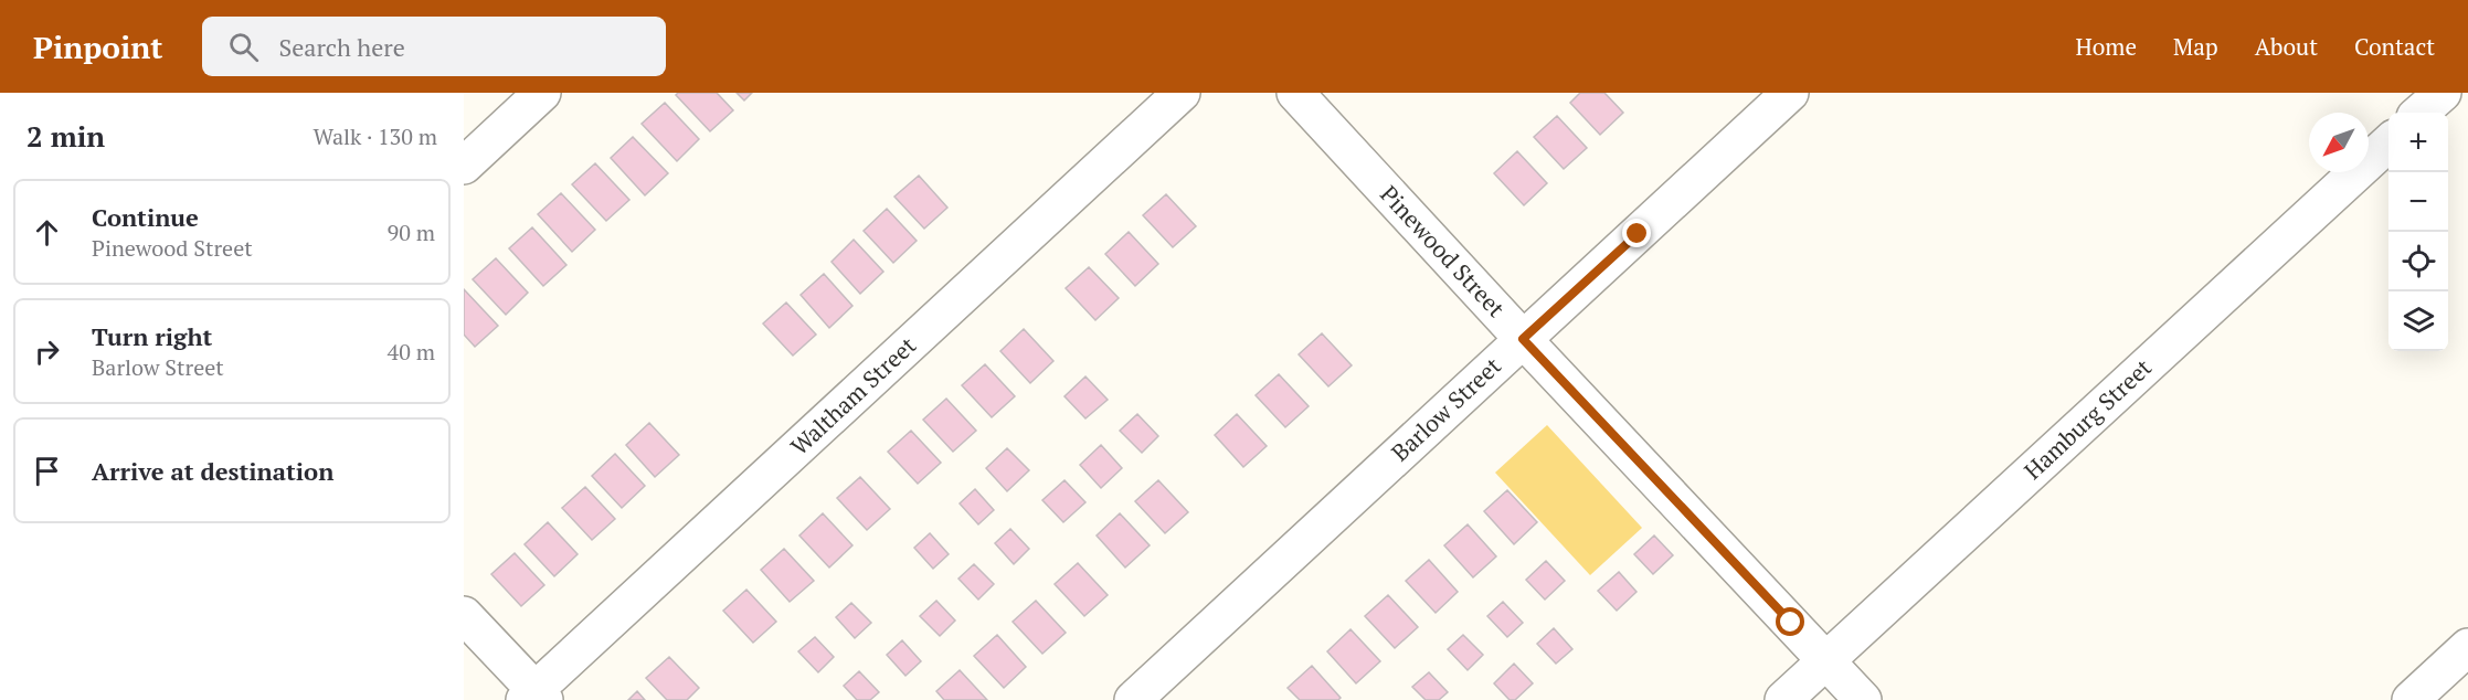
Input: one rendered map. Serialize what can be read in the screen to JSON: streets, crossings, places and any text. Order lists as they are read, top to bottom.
{
  "streets": {
    "street": [
      "Pinewood Street",
      "Waltham Street",
      "Barlow Street",
      "Hamburg Street"
    ]
  },
  "crossings": [
    ["Pinewood Street", "Barlow Street"],
    ["Pinewood Street", "Hamburg Street"]
  ],
  "north": "bottom left",
  "page": {
    "header": "Pinpoint",
    "search": "Search here",
    "nav": [
      "Home",
      "Map",
      "About",
      "Contact"
    ],
    "heading": ["2 min", "Walk · 130 m"],
    "map_buttons": ["+", "−"],
    "list": [
      ["Continue", "Pinewood Street", "90 m"],
      ["Turn right", "Barlow Street", "40 m"],
      "Arrive at destination"
    ]
  }
}
